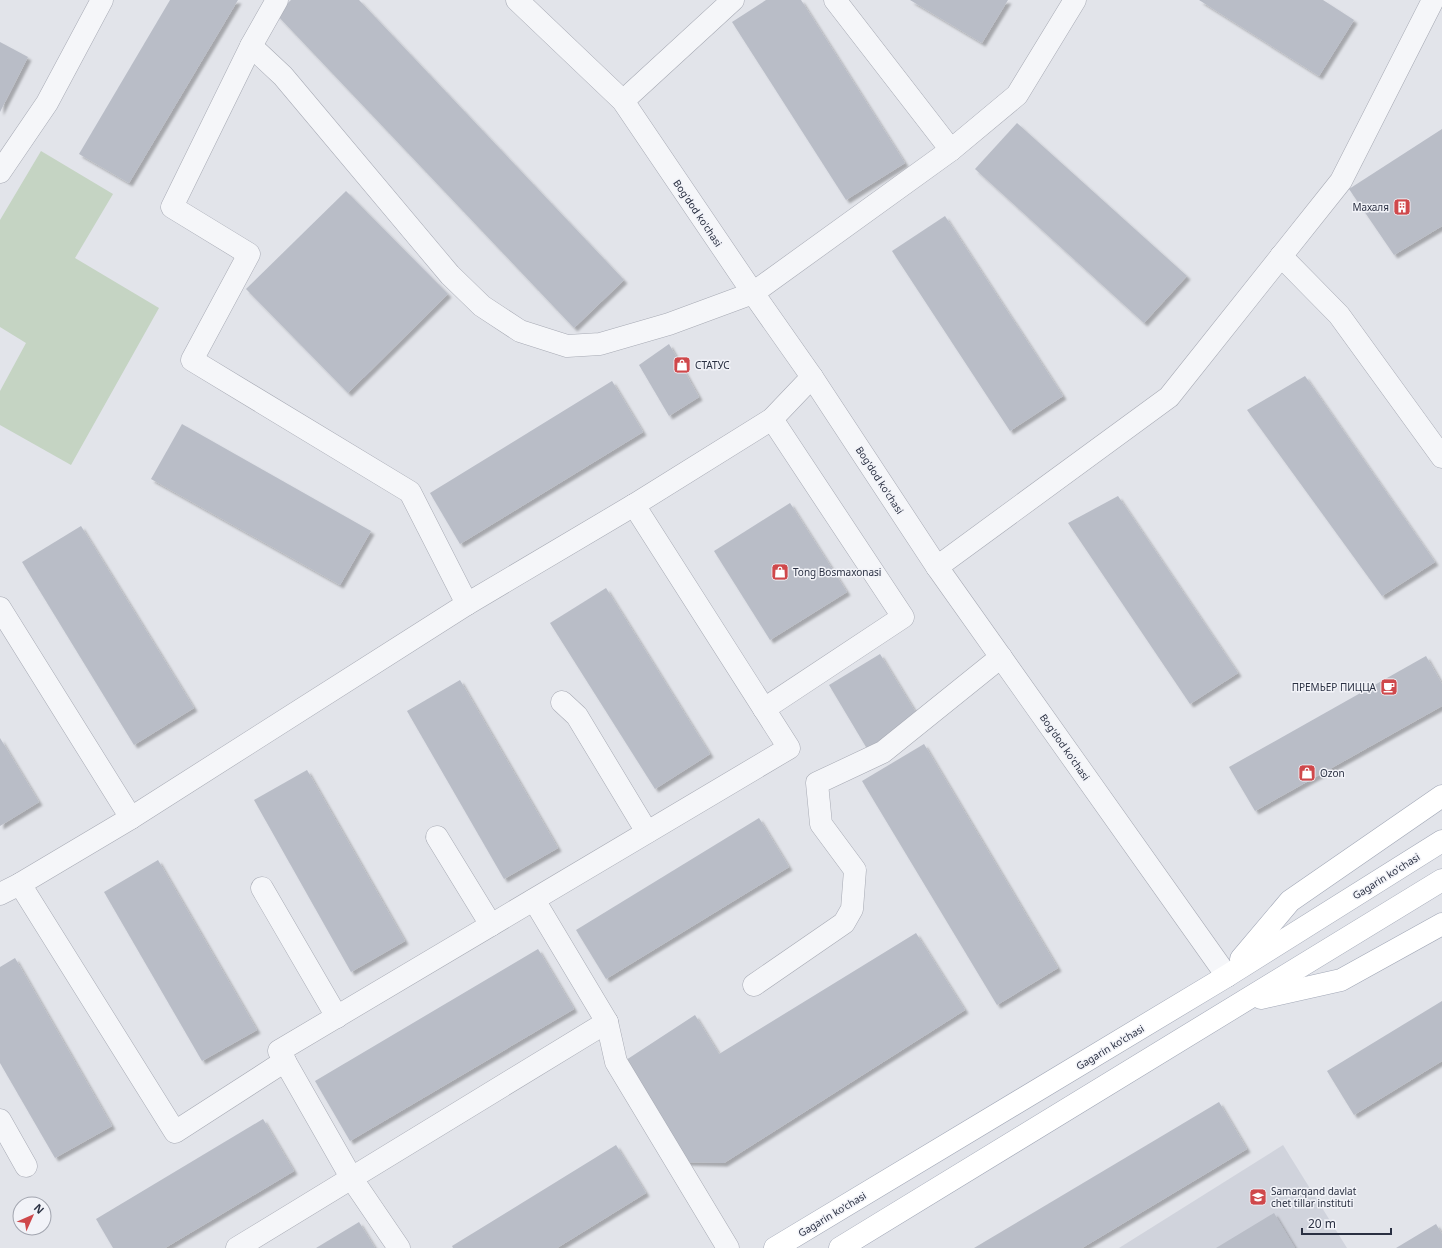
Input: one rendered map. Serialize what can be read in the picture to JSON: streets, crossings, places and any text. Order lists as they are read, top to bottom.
{
  "streets": {
    "main road": ["Gagarin ko'chasi"],
    "street": ["Bog'dod ko'chasi"]
  },
  "crossings": [
    ["Bog'dod ko'chasi", "Gagarin ko'chasi"]
  ],
  "places": {
    "building": ["Махаля"],
    "shop": ["СТАТУС", "Tong Bosmaxonasi", "Ozon"],
    "cafe": ["ПРЕМЬЕР ПИЦЦА"],
    "school or university": ["Samarqand davlat chet tillar instituti"]
  },
  "scale_bar": "20 m",
  "north": "top right"
}
